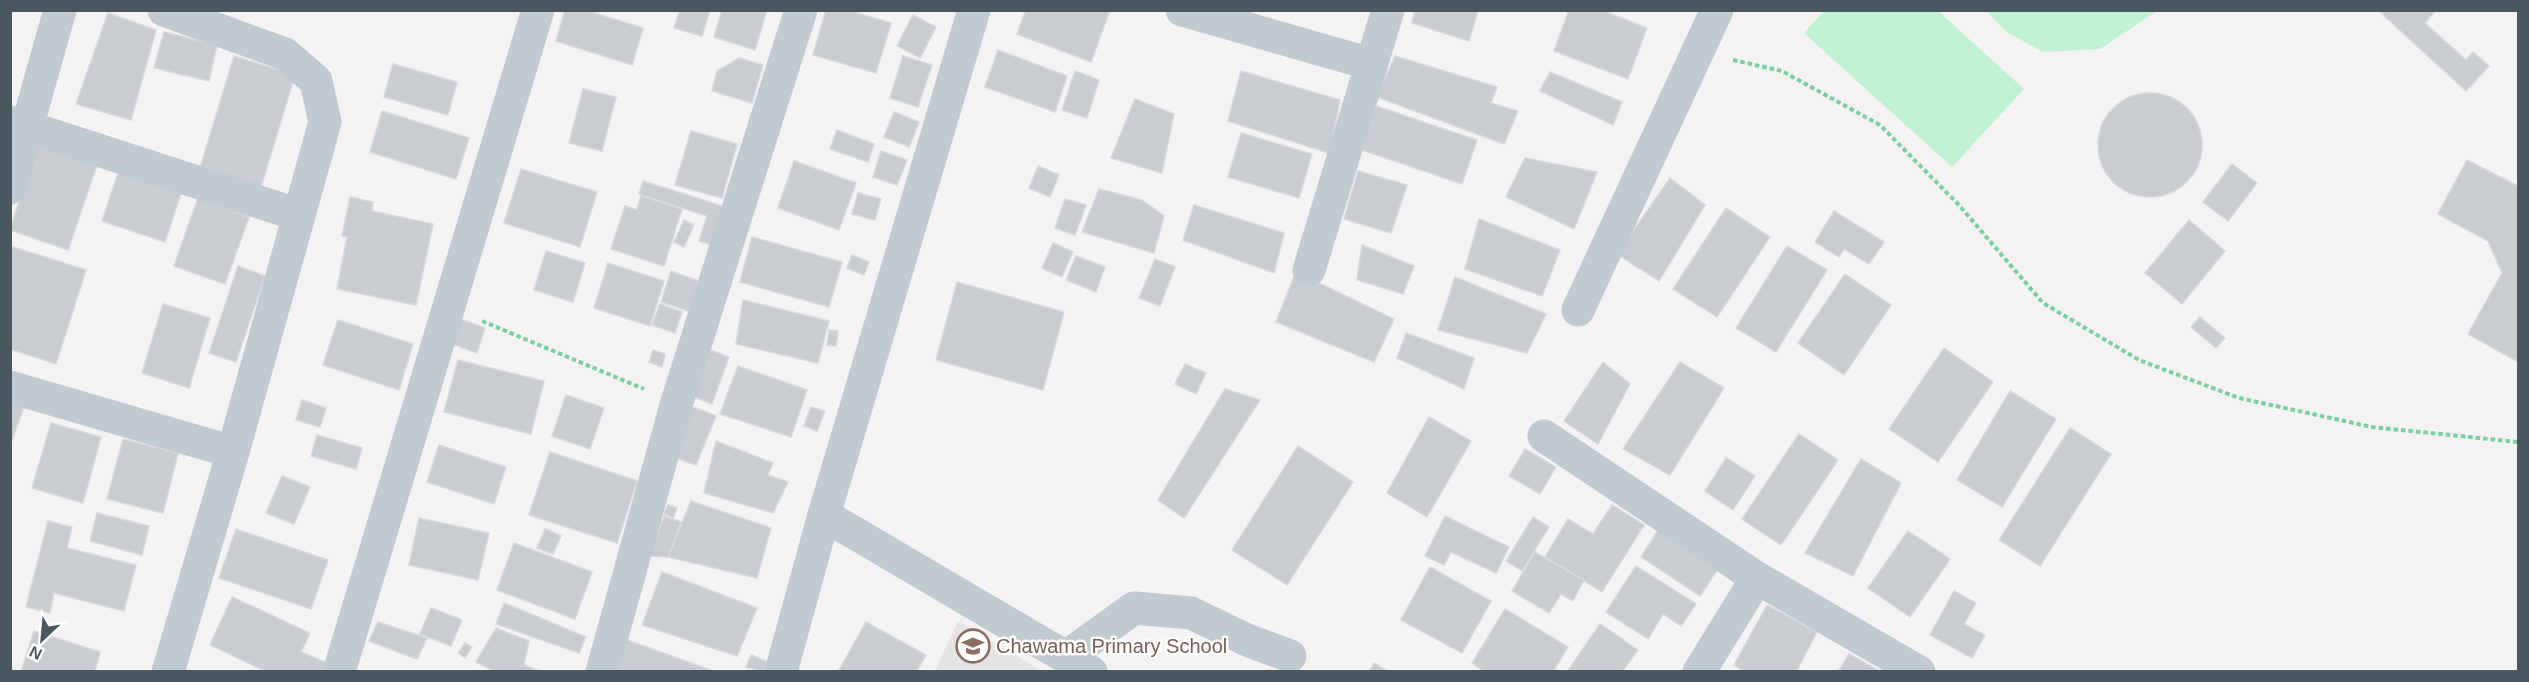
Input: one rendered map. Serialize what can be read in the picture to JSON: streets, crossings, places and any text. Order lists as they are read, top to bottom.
{
  "places": {
    "school or university": ["Chawama Primary School"]
  },
  "north": "bottom left"
}
